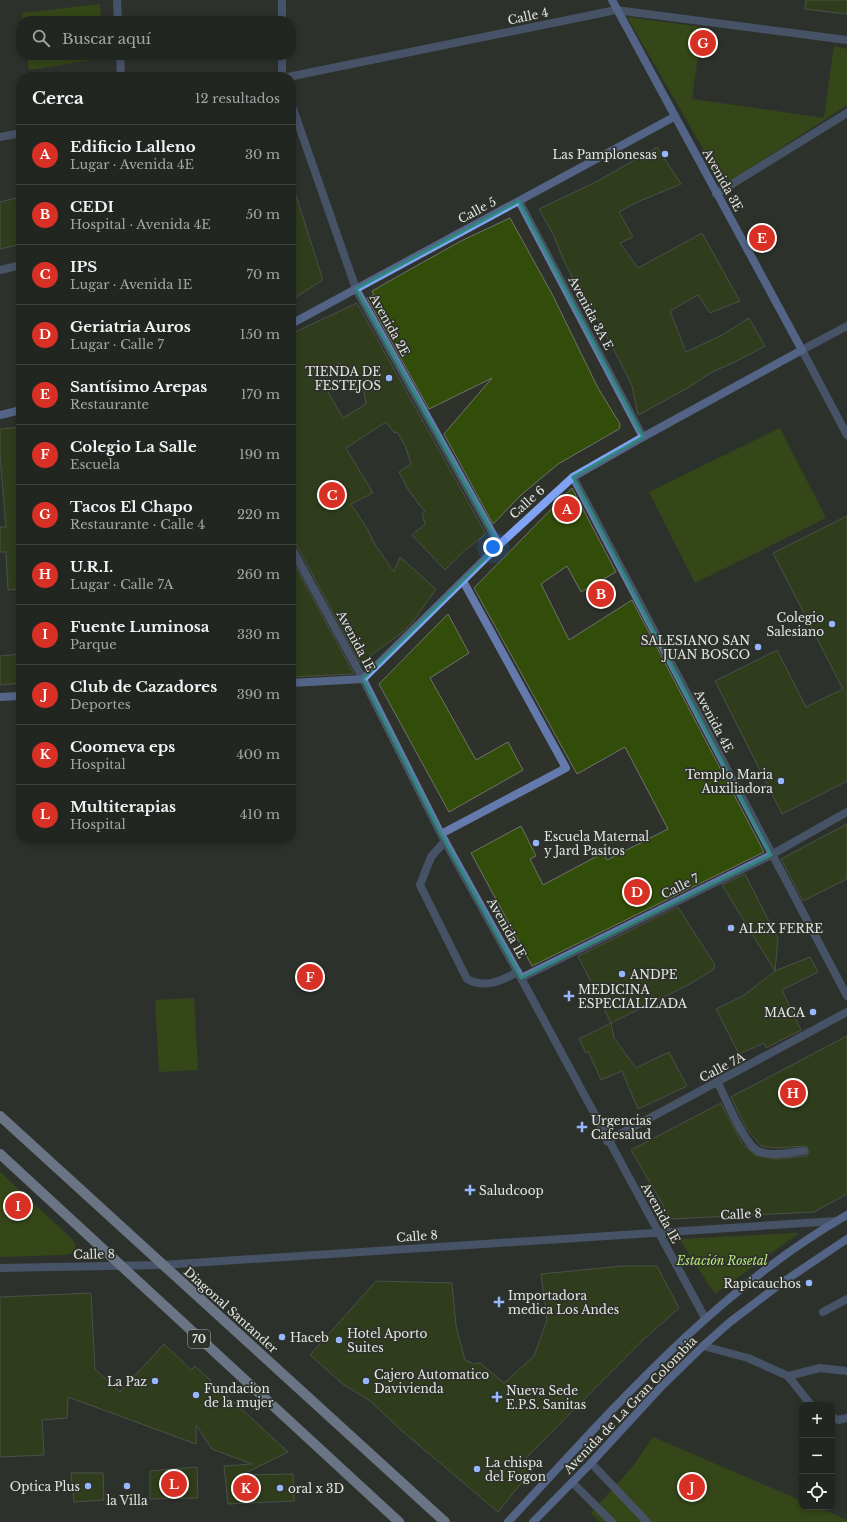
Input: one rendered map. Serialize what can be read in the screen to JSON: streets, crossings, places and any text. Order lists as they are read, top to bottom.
{
  "streets": {
    "main road": ["Diagonal Santander", "70"],
    "street": [
      "Calle 4",
      "Avenida 3E",
      "Calle 5",
      "Avenida 3A E",
      "Avenida 2E",
      "Calle 6",
      "Avenida 1E",
      "Avenida 4E",
      "Calle 7",
      "Calle 7A",
      "Calle 8",
      "Avenida de La Gran Colombia"
    ]
  },
  "crossings": [
    ["Calle 4", "Avenida 3E"],
    ["Avenida 3E", "Calle 5"],
    ["Avenida 3E", "Calle 6"],
    ["Calle 5", "Avenida 3A E"],
    ["Calle 5", "Avenida 2E"],
    ["Avenida 3A E", "Calle 6"],
    ["Avenida 2E", "Calle 6"],
    ["Calle 6", "Avenida 1E"],
    ["Calle 6", "Avenida 4E"],
    ["Calle 6", "Calle 7"],
    ["Avenida 1E", "Calle 7"],
    ["Avenida 1E", "Calle 7A"],
    ["Avenida 1E", "Calle 8"],
    ["Avenida 1E", "Avenida de La Gran Colombia"],
    ["Avenida 4E", "Calle 7"],
    ["Calle 8", "Diagonal Santander"],
    ["Calle 8", "70"],
    ["Calle 8", "Avenida de La Gran Colombia"]
  ],
  "parks": ["Estación Rosetal"],
  "places": {
    "other": [
      "Las Pamplonesas",
      "TIENDA DE FESTEJOS",
      "Colegio Salesiano",
      "SALESIANO SAN JUAN BOSCO",
      "Templo Maria Auxiliadora",
      "Escuela Maternal y Jard Pasitos",
      "ALEX FERRE",
      "ANDPE",
      "MACA",
      "Rapicauchos",
      "Haceb",
      "Hotel Aporto Suites",
      "La Paz",
      "Cajero Automatico Davivienda",
      "Fundacion de la mujer",
      "La chispa del Fogon",
      "Optica Plus",
      "la Villa",
      "oral x 3D"
    ],
    "health": [
      "MEDICINA ESPECIALIZADA",
      "Urgencias Cafesalud",
      "Saludcoop",
      "Importadora medica Los Andes",
      "Nueva Sede E.P.S. Sanitas"
    ]
  },
  "page": {
    "search": "Buscar aquí",
    "pins": [
      "G",
      "E",
      "C",
      "A",
      "B",
      "D",
      "F",
      "H",
      "I",
      "L",
      "J",
      "K"
    ],
    "heading": ["Cerca", "12 resultados"],
    "list": [
      {
        "mark": "A",
        "name": "Edificio Lalleno",
        "note": "Lugar · Avenida 4E",
        "value": "30 m"
      },
      {
        "mark": "B",
        "name": "CEDI",
        "note": "Hospital · Avenida 4E",
        "value": "50 m"
      },
      {
        "mark": "C",
        "name": "IPS",
        "note": "Lugar · Avenida 1E",
        "value": "70 m"
      },
      {
        "mark": "D",
        "name": "Geriatria Auros",
        "note": "Lugar · Calle 7",
        "value": "150 m"
      },
      {
        "mark": "E",
        "name": "Santísimo Arepas",
        "note": "Restaurante",
        "value": "170 m"
      },
      {
        "mark": "F",
        "name": "Colegio La Salle",
        "note": "Escuela",
        "value": "190 m"
      },
      {
        "mark": "G",
        "name": "Tacos El Chapo",
        "note": "Restaurante · Calle 4",
        "value": "220 m"
      },
      {
        "mark": "H",
        "name": "U.R.I.",
        "note": "Lugar · Calle 7A",
        "value": "260 m"
      },
      {
        "mark": "I",
        "name": "Fuente Luminosa",
        "note": "Parque",
        "value": "330 m"
      },
      {
        "mark": "J",
        "name": "Club de Cazadores",
        "note": "Deportes",
        "value": "390 m"
      },
      {
        "mark": "K",
        "name": "Coomeva eps",
        "note": "Hospital",
        "value": "400 m"
      },
      {
        "mark": "L",
        "name": "Multiterapias",
        "note": "Hospital",
        "value": "410 m"
      }
    ],
    "map_buttons": ["+", "−"]
  }
}
